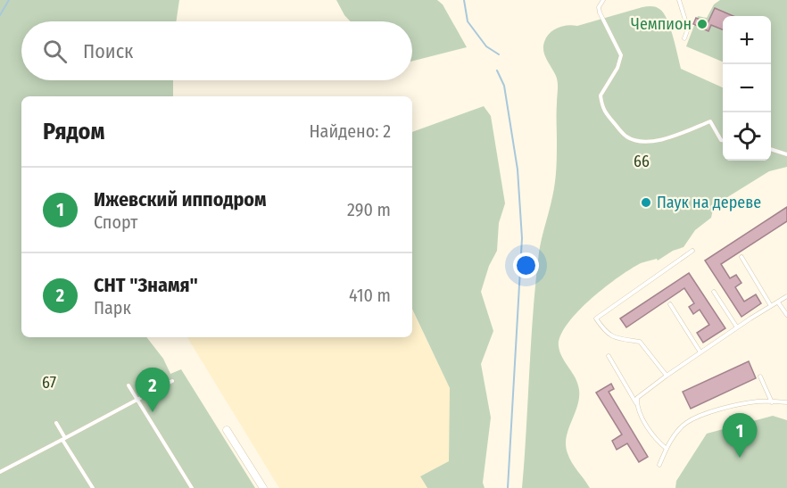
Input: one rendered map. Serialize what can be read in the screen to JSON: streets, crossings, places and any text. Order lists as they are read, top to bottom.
{
  "parks": ["66", "67"],
  "places": ["Чемпион", "Паук на дереве"],
  "page": {
    "map_buttons": ["+", "−"],
    "search": "Поиск",
    "heading": ["Рядом", "Найдено: 2"],
    "list": [
      {
        "mark": "1",
        "name": "Ижевский ипподром",
        "note": "Спорт",
        "value": "290 m"
      },
      {
        "mark": "2",
        "name": "СНТ \"Знамя\"",
        "note": "Парк",
        "value": "410 m"
      }
    ],
    "pins": ["2", "1"]
  }
}
